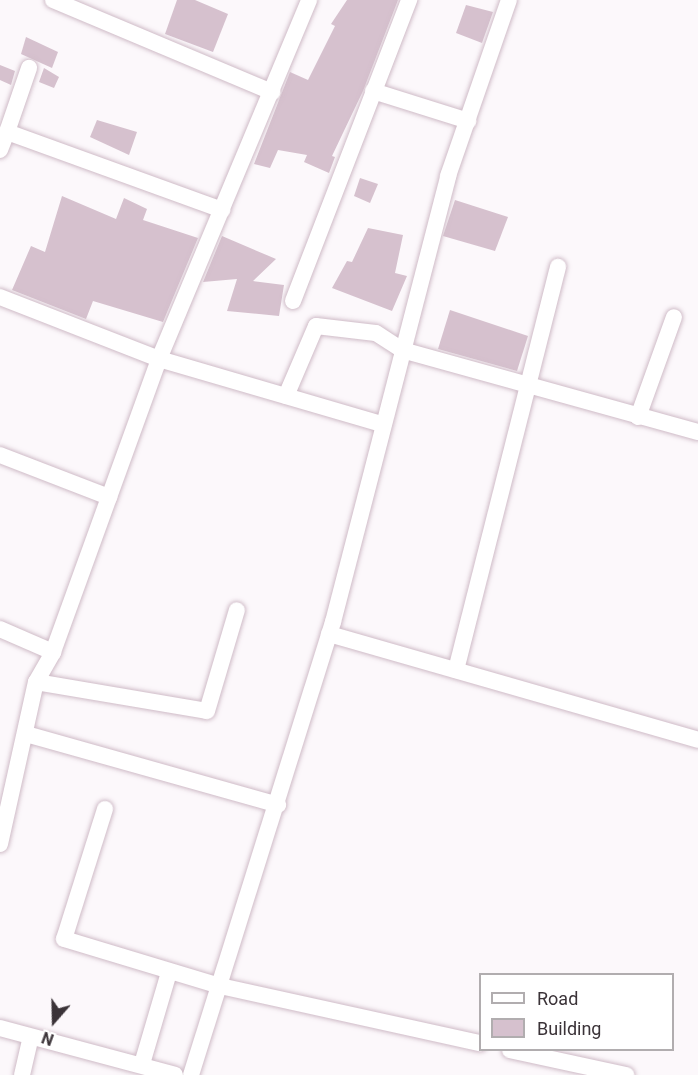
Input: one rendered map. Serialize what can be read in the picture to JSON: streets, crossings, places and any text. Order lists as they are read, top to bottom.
{
  "legend": ["Road", "Building"],
  "north": "bottom"
}
